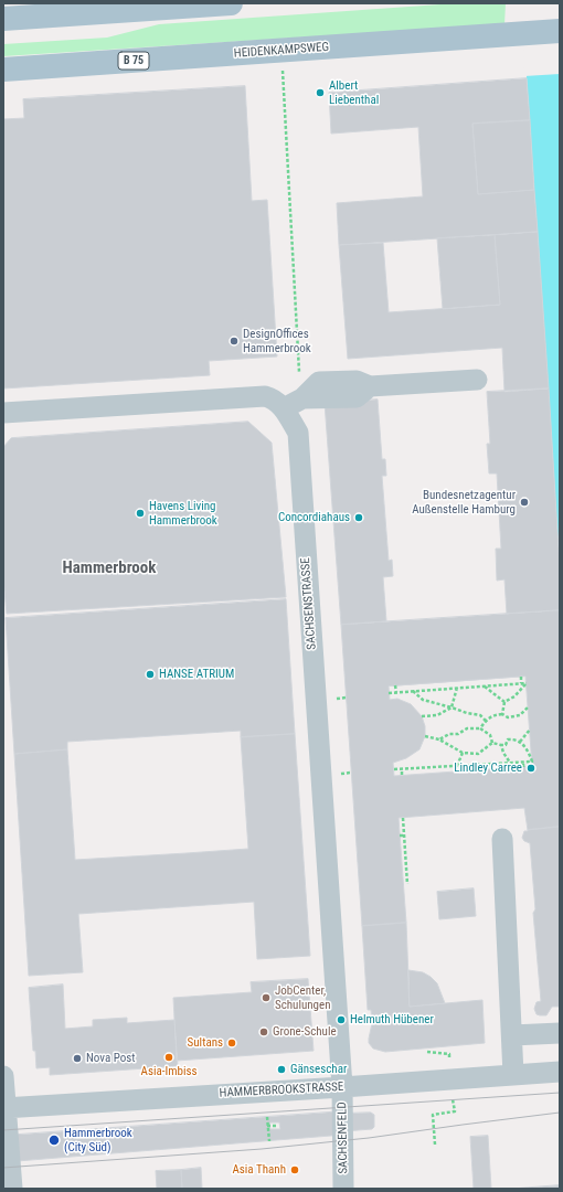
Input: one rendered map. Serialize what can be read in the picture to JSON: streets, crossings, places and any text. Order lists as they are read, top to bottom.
{
  "streets": {
    "main road": ["HEIDENKAMPSWEG", "B 75"],
    "street": ["SACHSENSTRASSE", "HAMMERBROOKSTRASSE", "SACHSENFELD"]
  },
  "crossings": [
    ["SACHSENSTRASSE", "HAMMERBROOKSTRASSE"],
    ["SACHSENSTRASSE", "SACHSENFELD"],
    ["HAMMERBROOKSTRASSE", "SACHSENFELD"]
  ],
  "districts": ["Hammerbrook"],
  "places": [
    "Albert Liebenthal",
    "DesignOffices Hammerbrook",
    "Bundesnetzagentur Außenstelle Hamburg",
    "Havens Living Hammerbrook",
    "Concordiahaus",
    "HANSE ATRIUM",
    "Lindley Carree",
    "JobCenter, Schulungen",
    "Helmuth Hübener",
    "Grone-Schule",
    "Sultans",
    "Asia-Imbiss",
    "Nova Post",
    "Gänseschar",
    "Hammerbrook (City Süd)",
    "Asia Thanh"
  ]
}
